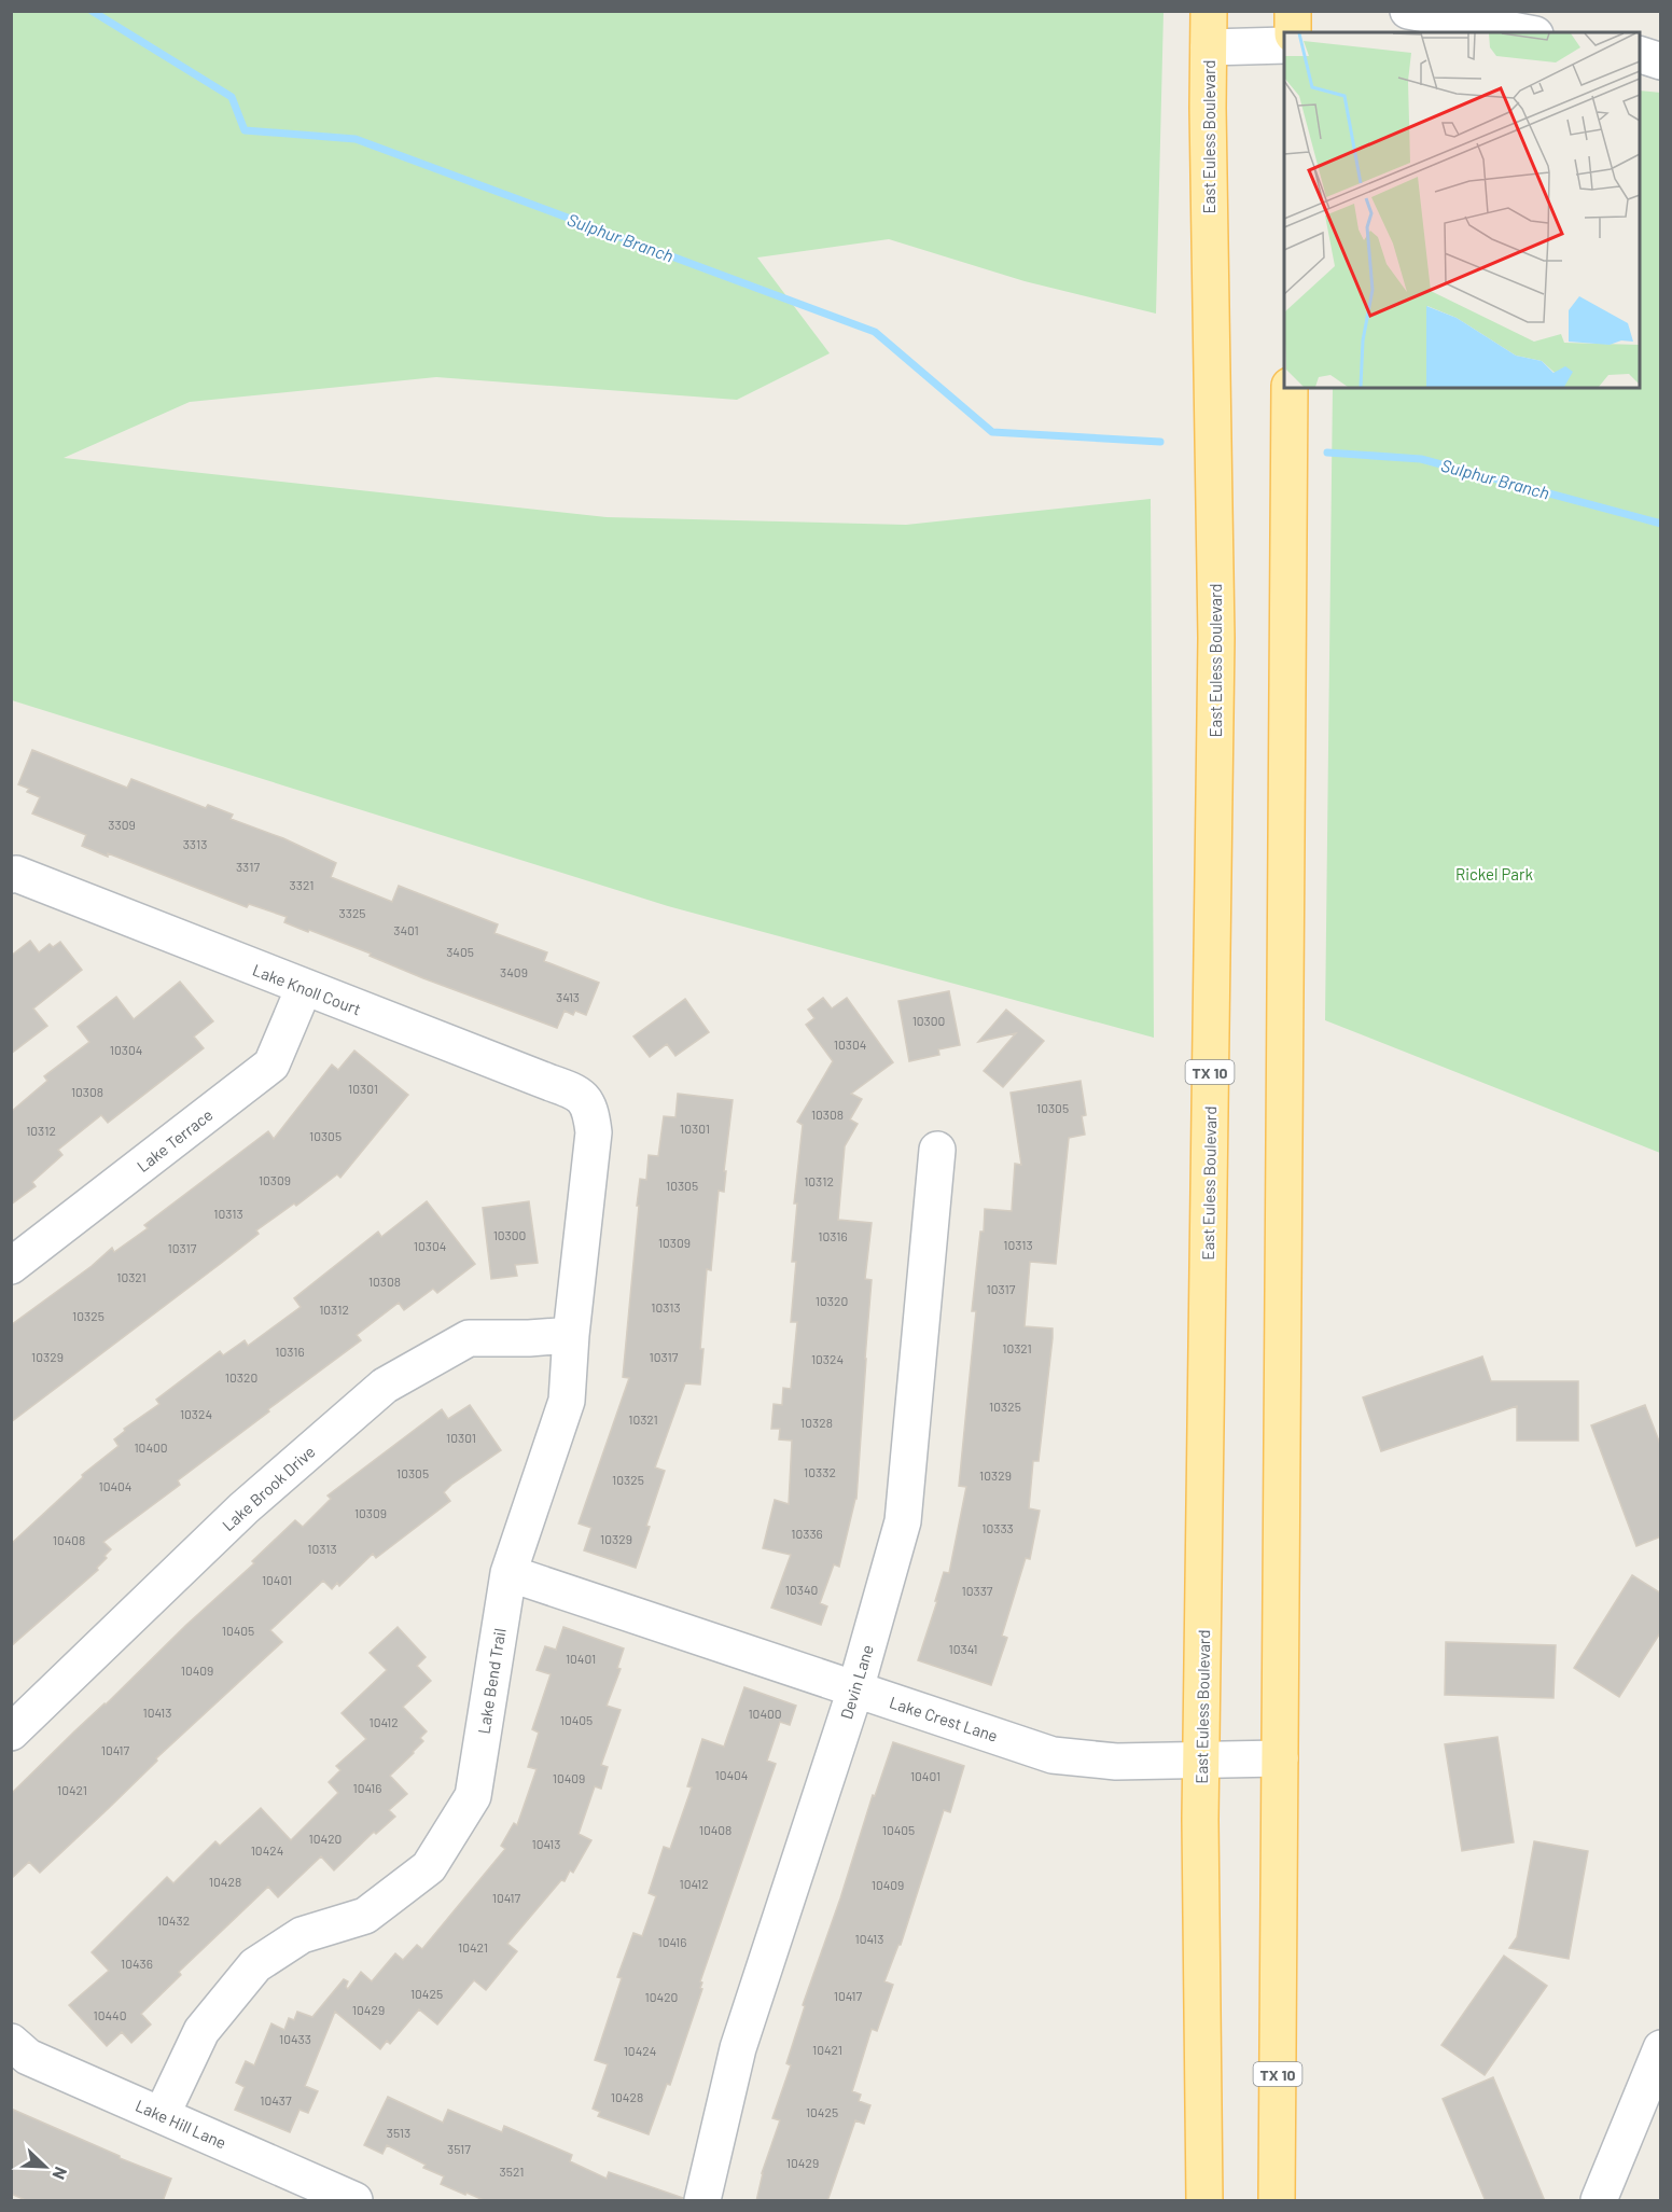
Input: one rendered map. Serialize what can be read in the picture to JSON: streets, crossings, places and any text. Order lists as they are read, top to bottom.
{
  "streets": {
    "main road": ["East Euless Boulevard", "TX 10"],
    "street": [
      "Lake Knoll Court",
      "Lake Terrace",
      "Lake Brook Drive",
      "Lake Bend Trail",
      "Devin Lane",
      "Lake Crest Lane",
      "Lake Hill Lane"
    ]
  },
  "crossings": [
    ["East Euless Boulevard", "Lake Crest Lane"],
    ["Lake Knoll Court", "Lake Terrace"],
    ["Lake Knoll Court", "Lake Bend Trail"],
    ["TX 10", "Lake Crest Lane"],
    ["Lake Brook Drive", "Lake Bend Trail"],
    ["Lake Bend Trail", "Lake Crest Lane"],
    ["Lake Bend Trail", "Lake Hill Lane"],
    ["Devin Lane", "Lake Crest Lane"]
  ],
  "water": ["Sulphur Branch"],
  "parks": ["Rickel Park"],
  "house_numbers": [
    "3309",
    "3313",
    "3317",
    "3321",
    "3325",
    "3401",
    "3405",
    "3409",
    "3413",
    "10300",
    "10304",
    "10304",
    "10301",
    "10308",
    "10305",
    "10308",
    "10301",
    "10312",
    "10305",
    "10309",
    "10312",
    "10305",
    "10313",
    "10300",
    "10316",
    "10309",
    "10313",
    "10304",
    "10317",
    "10321",
    "10308",
    "10317",
    "10320",
    "10313",
    "10312",
    "10325",
    "10321",
    "10316",
    "10329",
    "10317",
    "10324",
    "10320",
    "10325",
    "10324",
    "10321",
    "10328",
    "10301",
    "10400",
    "10332",
    "10305",
    "10329",
    "10325",
    "10404",
    "10309",
    "10333",
    "10336",
    "10329",
    "10408",
    "10313",
    "10401",
    "10340",
    "10337",
    "10405",
    "10341",
    "10401",
    "10409",
    "10413",
    "10400",
    "10405",
    "10412",
    "10417",
    "10404",
    "10401",
    "10409",
    "10416",
    "10421",
    "10408",
    "10405",
    "10420",
    "10413",
    "10424",
    "10428",
    "10412",
    "10409",
    "10417",
    "10432",
    "10413",
    "10416",
    "10421",
    "10436",
    "10425",
    "10417",
    "10420",
    "10429",
    "10440",
    "10433",
    "10421",
    "10424",
    "10428",
    "10437",
    "10425",
    "3513",
    "3517",
    "10429",
    "3521"
  ],
  "north": "bottom right"
}
